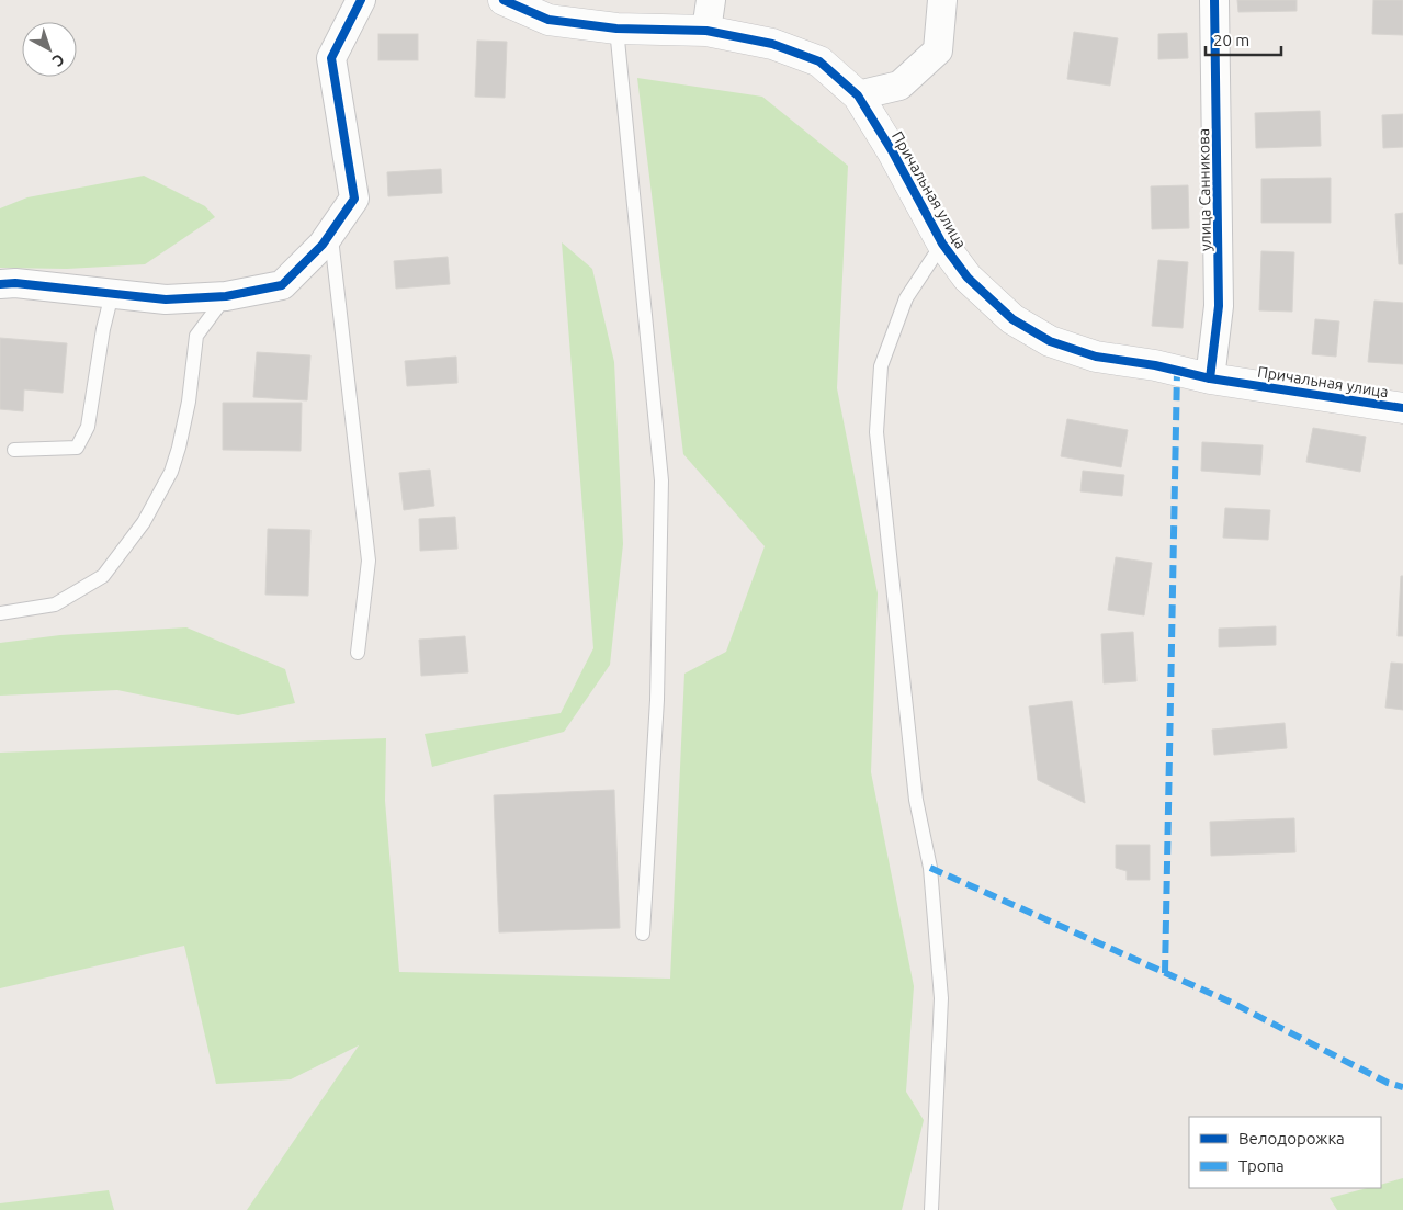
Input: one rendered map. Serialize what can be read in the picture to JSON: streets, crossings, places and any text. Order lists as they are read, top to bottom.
{
  "streets": {
    "street": ["Причальная улица", "улица Санникова"]
  },
  "crossings": [
    ["Причальная улица", "улица Санникова"]
  ],
  "legend": ["Велодорожка", "Тропа"],
  "scale_bar": "20 m",
  "north": "bottom right"
}
